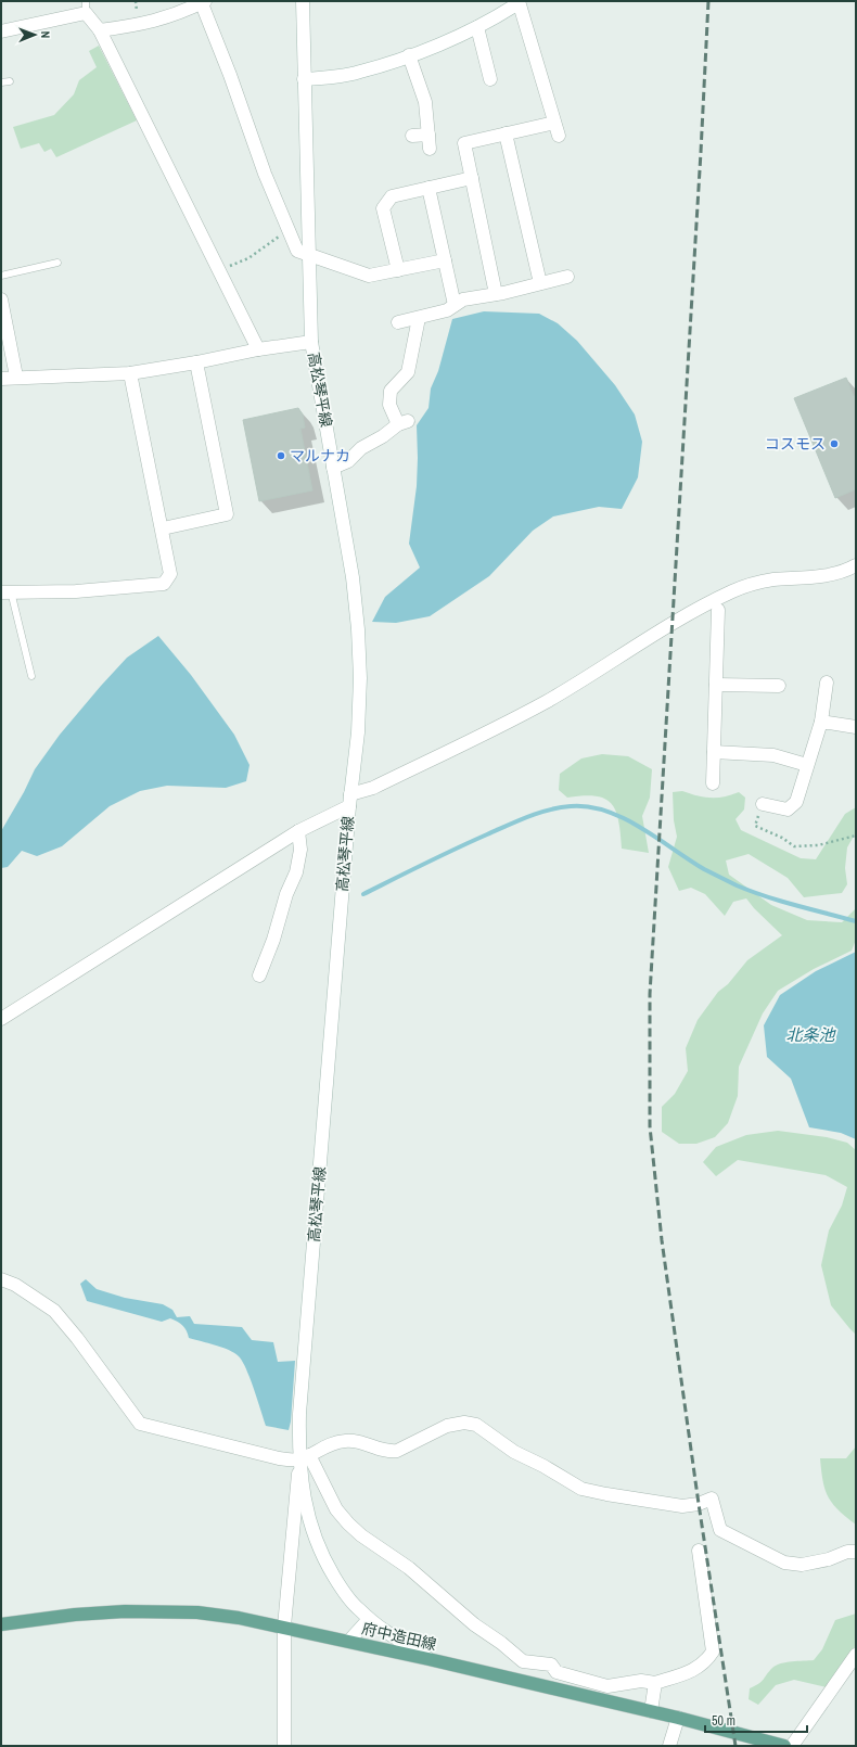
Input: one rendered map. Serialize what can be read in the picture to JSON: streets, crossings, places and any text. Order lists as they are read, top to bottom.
{
  "streets": {
    "main road": ["府中造田線"],
    "street": ["高松琴平線"]
  },
  "crossings": [
    ["高松琴平線", "府中造田線"]
  ],
  "water": ["北条池"],
  "places": ["コスモス", "マルナカ"],
  "scale_bar": "50 m",
  "north": "right"
}
